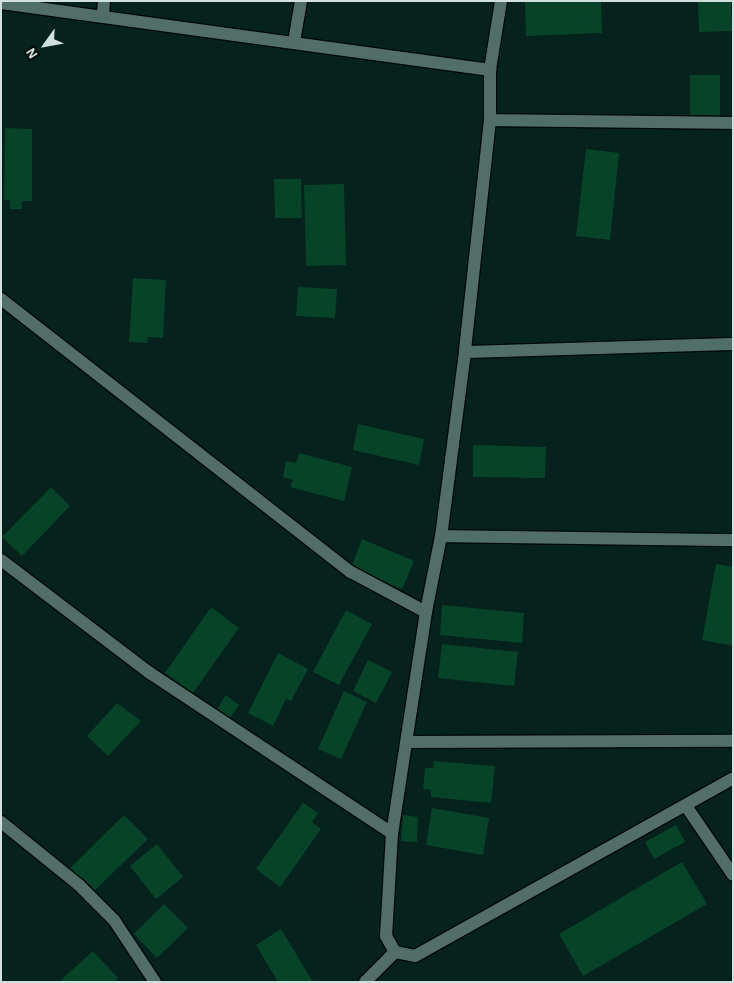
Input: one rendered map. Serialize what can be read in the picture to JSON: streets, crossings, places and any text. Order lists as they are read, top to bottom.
{
  "north": "bottom left"
}
